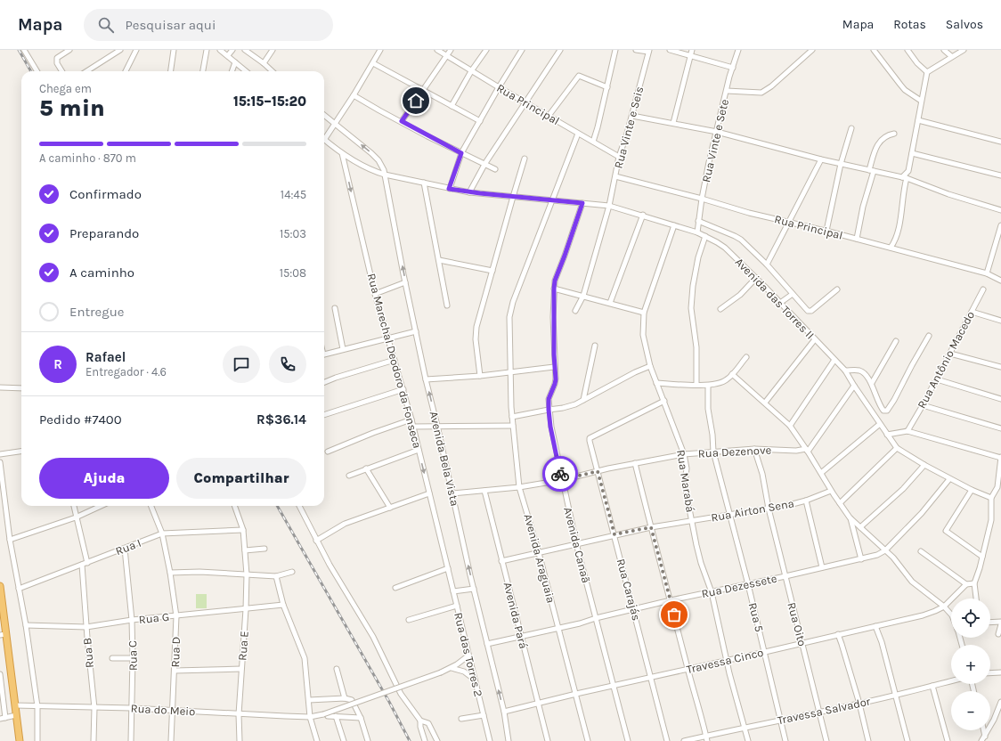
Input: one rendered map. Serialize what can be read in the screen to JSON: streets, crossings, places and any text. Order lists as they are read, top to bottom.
{
  "streets": {
    "street": [
      "Rua Principal",
      "Rua Vinte e Seis",
      "Rua Vinte e Sete",
      "Avenida das Torres II",
      "Rua Antônio Macedo",
      "Rua Marechal Deodoro da Fonseca",
      "Rua Dezenove",
      "Avenida Bela Vista",
      "Rua Marabá",
      "Rua Airton Sena",
      "Avenida Canaã",
      "Rua I",
      "Avenida Araguaia",
      "Rua Dezessete",
      "Rua Carajás",
      "Avenida Pará",
      "Rua 5",
      "Rua G",
      "Rua Oito",
      "Rua E",
      "Rua D",
      "Rua B",
      "Rua das Torres 2",
      "Rua C",
      "Travessa Cinco",
      "Rua do Meio",
      "Travessa Salvador"
    ]
  },
  "crossings": [
    ["Rua Principal", "Rua Vinte e Seis"],
    ["Rua Principal", "Rua Vinte e Sete"],
    ["Rua Principal", "Avenida Araguaia"],
    ["Rua Vinte e Seis", "Avenida das Torres II"],
    ["Rua Vinte e Sete", "Avenida das Torres II"],
    ["Avenida das Torres II", "Rua Marechal Deodoro da Fonseca"],
    ["Avenida das Torres II", "Avenida Bela Vista"],
    ["Avenida das Torres II", "Rua Marabá"],
    ["Avenida das Torres II", "Avenida Canaã"],
    ["Avenida das Torres II", "Avenida Araguaia"],
    ["Rua Marechal Deodoro da Fonseca", "Rua das Torres 2"],
    ["Rua Dezenove", "Avenida Bela Vista"],
    ["Rua Dezenove", "Rua Marabá"],
    ["Rua Dezenove", "Avenida Canaã"],
    ["Rua Dezenove", "Avenida Araguaia"],
    ["Rua Dezenove", "Rua Carajás"],
    ["Rua Dezenove", "Avenida Pará"],
    ["Rua Dezenove", "Rua 5"],
    ["Rua Dezenove", "Rua Oito"],
    ["Avenida Bela Vista", "Rua Dezessete"],
    ["Avenida Bela Vista", "Travessa Cinco"],
    ["Rua Marabá", "Rua Airton Sena"],
    ["Rua Marabá", "Rua Dezessete"],
    ["Rua Marabá", "Rua Carajás"],
    ["Rua Marabá", "Travessa Cinco"],
    ["Rua Marabá", "Travessa Salvador"],
    ["Rua Airton Sena", "Avenida Canaã"],
    ["Rua Airton Sena", "Avenida Araguaia"],
    ["Rua Airton Sena", "Rua Carajás"],
    ["Rua Airton Sena", "Avenida Pará"],
    ["Rua Airton Sena", "Rua 5"],
    ["Rua Airton Sena", "Rua Oito"],
    ["Avenida Canaã", "Rua Dezessete"],
    ["Avenida Canaã", "Travessa Cinco"],
    ["Rua I", "Rua E"],
    ["Rua I", "Rua D"],
    ["Rua I", "Rua B"],
    ["Rua I", "Rua C"],
    ["Avenida Araguaia", "Rua Dezessete"],
    ["Avenida Araguaia", "Travessa Cinco"],
    ["Rua Dezessete", "Rua Carajás"],
    ["Rua Dezessete", "Avenida Pará"],
    ["Rua Dezessete", "Rua 5"],
    ["Rua Dezessete", "Rua Oito"],
    ["Rua Carajás", "Travessa Cinco"],
    ["Avenida Pará", "Travessa Cinco"],
    ["Rua 5", "Travessa Cinco"],
    ["Rua 5", "Travessa Salvador"],
    ["Rua G", "Rua E"],
    ["Rua G", "Rua D"],
    ["Rua G", "Rua B"],
    ["Rua G", "Rua C"],
    ["Rua Oito", "Travessa Cinco"],
    ["Rua Oito", "Travessa Salvador"],
    ["Rua E", "Rua do Meio"],
    ["Rua D", "Rua do Meio"],
    ["Rua B", "Rua do Meio"],
    ["Rua das Torres 2", "Rua do Meio"],
    ["Rua C", "Rua do Meio"]
  ],
  "one_way": ["Rua Marechal Deodoro da Fonseca", "Avenida Bela Vista"],
  "page": {
    "header": "Mapa",
    "search": "Pesquisar aqui",
    "nav": ["Mapa", "Rotas", "Salvos"],
    "heading": ["5 min", "Chega em", "15:15–15:20"],
    "panel": [
      "Rafael",
      "Entregador · 4.6",
      "Pedido #7400",
      "R$36.14"
    ],
    "bar": "A caminho · 870 m",
    "list": [
      ["Confirmado", "14:45"],
      ["Preparando", "15:03"],
      ["A caminho", "15:08"],
      "Entregue"
    ],
    "round": "R",
    "buttons": ["Ajuda", "Compartilhar"],
    "map_buttons": ["+", "−"]
  }
}
